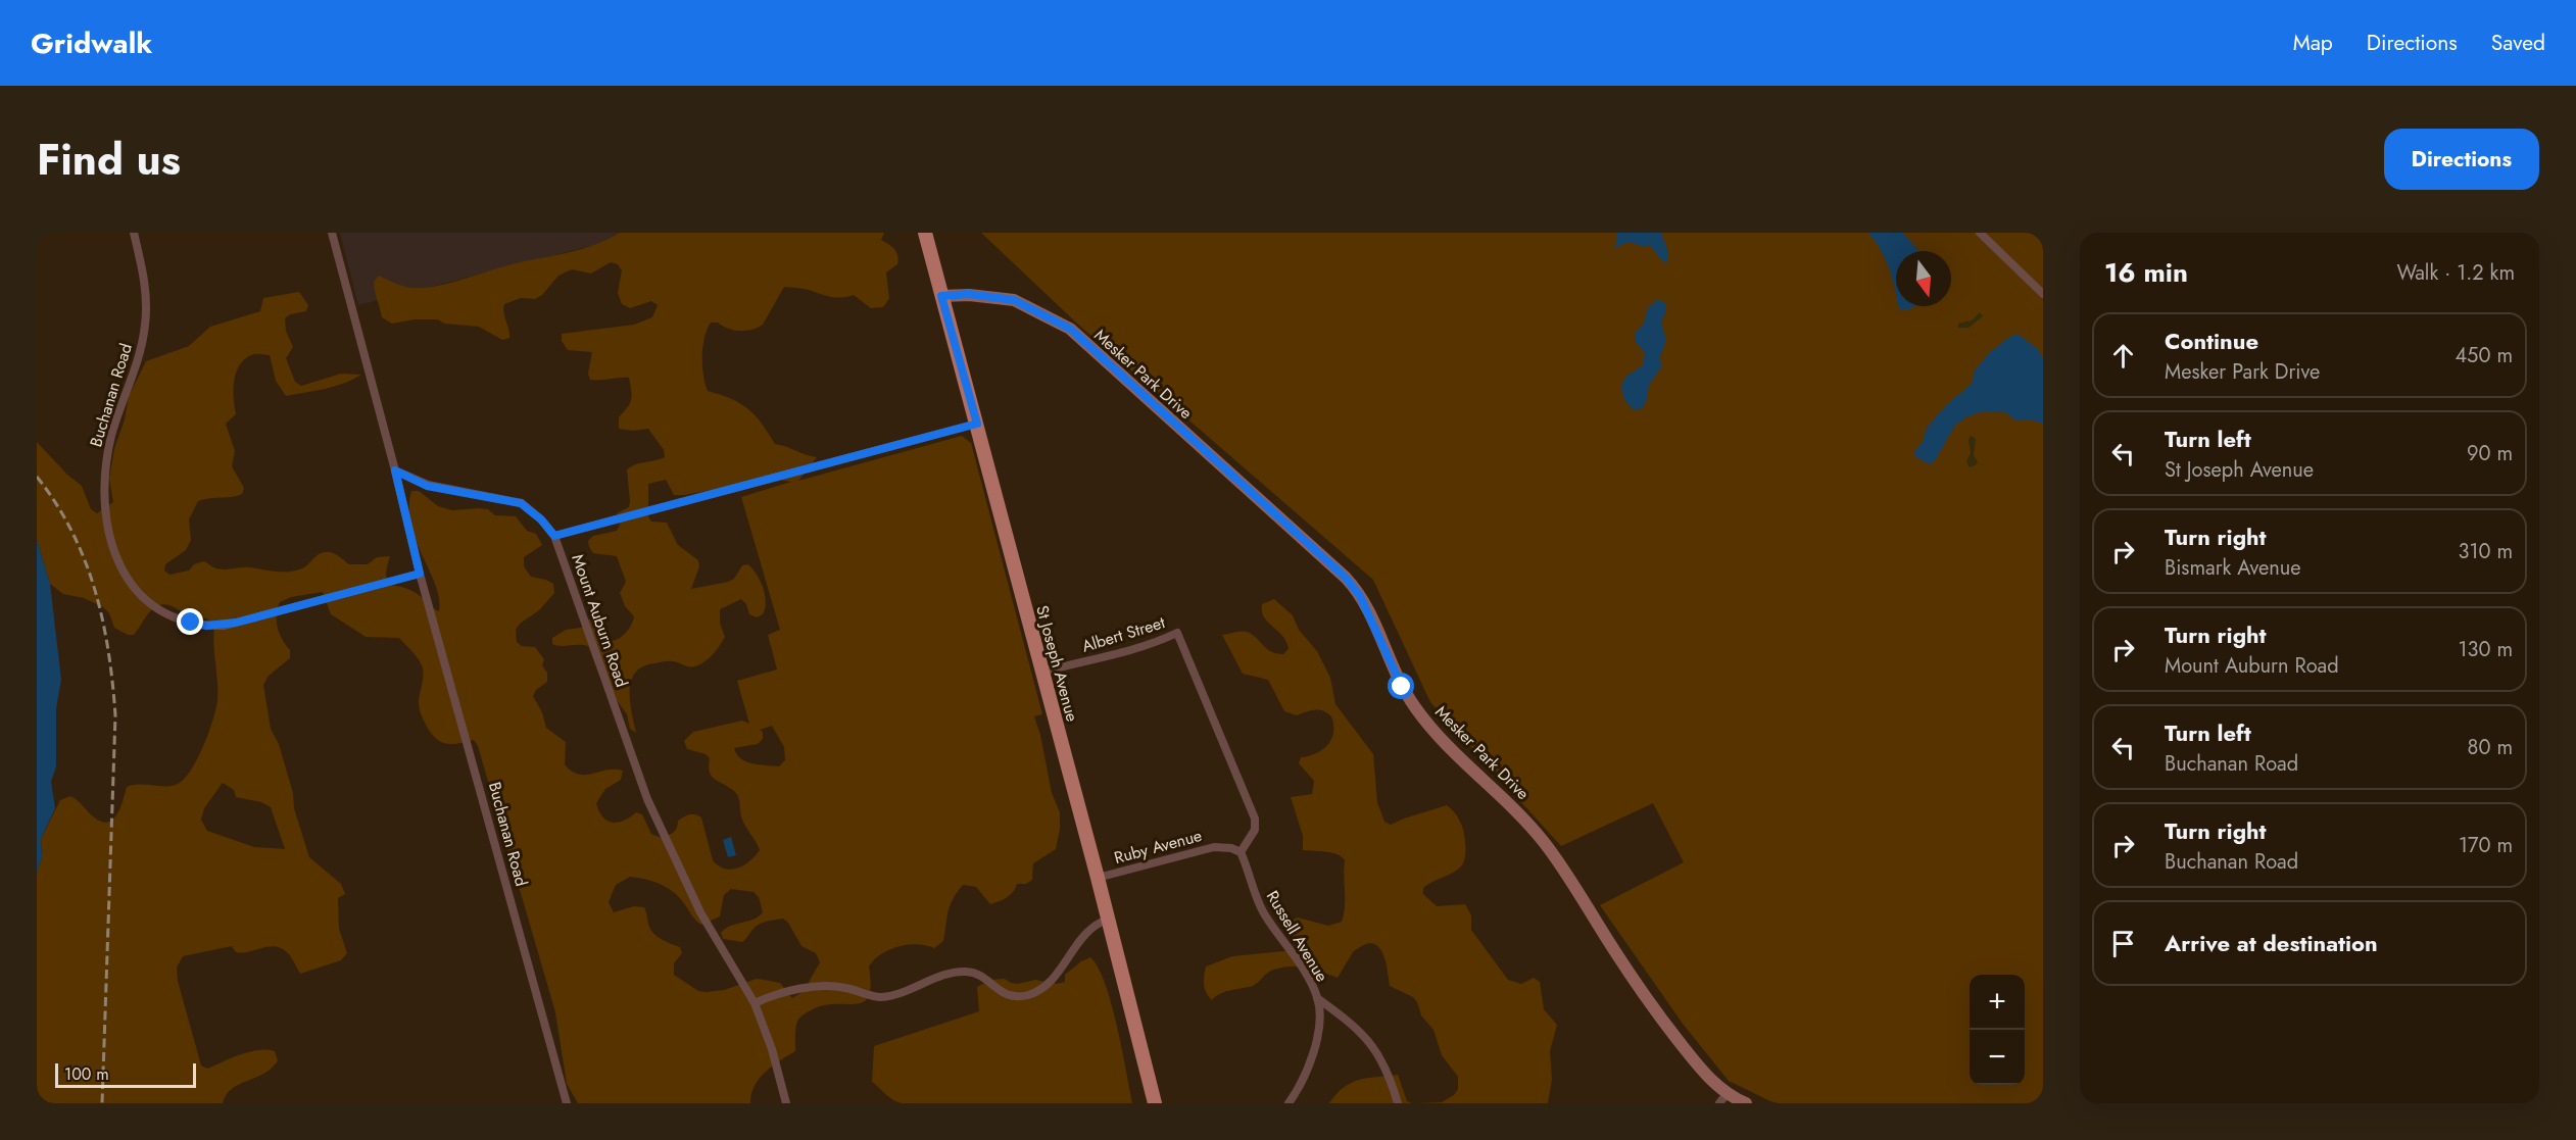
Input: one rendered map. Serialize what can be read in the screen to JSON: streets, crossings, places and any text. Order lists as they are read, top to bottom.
{
  "streets": {
    "main road": ["St Joseph Avenue"],
    "street": [
      "Mesker Park Drive",
      "Buchanan Road",
      "Mount Auburn Road",
      "Albert Street",
      "Ruby Avenue",
      "Russell Avenue"
    ]
  },
  "crossings": [
    ["Mesker Park Drive", "St Joseph Avenue"],
    ["Buchanan Road", "Mount Auburn Road"],
    ["Albert Street", "St Joseph Avenue"],
    ["Albert Street", "Ruby Avenue"],
    ["Albert Street", "Russell Avenue"],
    ["St Joseph Avenue", "Ruby Avenue"],
    ["Ruby Avenue", "Russell Avenue"]
  ],
  "scale_bar": "100 m",
  "north": "bottom",
  "page": {
    "header": "Gridwalk",
    "nav": ["Map", "Directions", "Saved"],
    "title": "Find us",
    "buttons": "Directions",
    "heading": ["16 min", "Walk · 1.2 km"],
    "list": [
      ["Continue", "Mesker Park Drive", "450 m"],
      ["Turn left", "St Joseph Avenue", "90 m"],
      ["Turn right", "Bismark Avenue", "310 m"],
      ["Turn right", "Mount Auburn Road", "130 m"],
      ["Turn left", "Buchanan Road", "80 m"],
      ["Turn right", "Buchanan Road", "170 m"],
      "Arrive at destination"
    ],
    "map_buttons": ["+", "−"],
    "scale": "100 m"
  }
}
